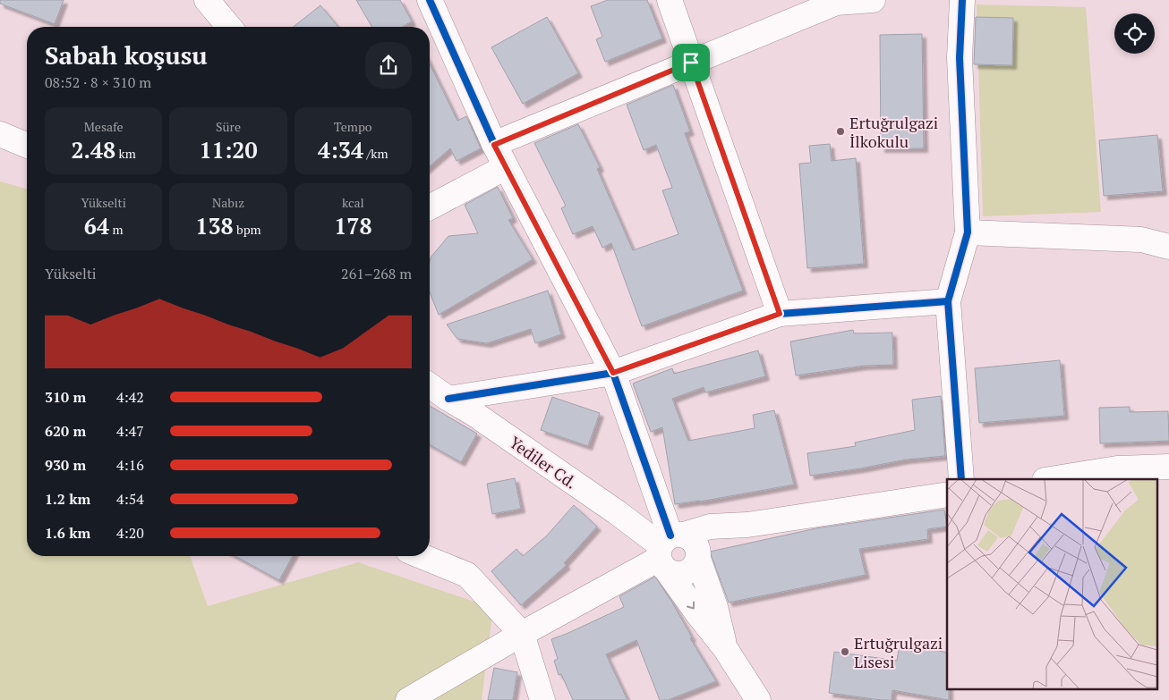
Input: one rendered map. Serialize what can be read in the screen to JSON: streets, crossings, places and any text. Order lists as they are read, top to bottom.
{
  "streets": {
    "street": ["Yediler Cd."]
  },
  "places": ["Ertuğrulgazi İlkokulu", "Ertuğrulgazi Lisesi"],
  "page": {
    "heading": ["Sabah koşusu", "08:52 · 8 × 310 m"],
    "stats": [
      ["Mesafe", "2.48 km"],
      ["Süre", "11:20"],
      ["Tempo", "4:34 /km"],
      ["Yükselti", "64 m"],
      ["Nabız", "138 bpm"],
      ["kcal", "178"]
    ],
    "chart": ["Yükselti", "261–268 m"],
    "list": [
      {
        "name": "310 m",
        "note": "4:42"
      },
      {
        "name": "620 m",
        "note": "4:47"
      },
      {
        "name": "930 m",
        "note": "4:16"
      },
      {
        "name": "1.2 km",
        "note": "4:54"
      },
      {
        "name": "1.6 km",
        "note": "4:20"
      }
    ]
  }
}
